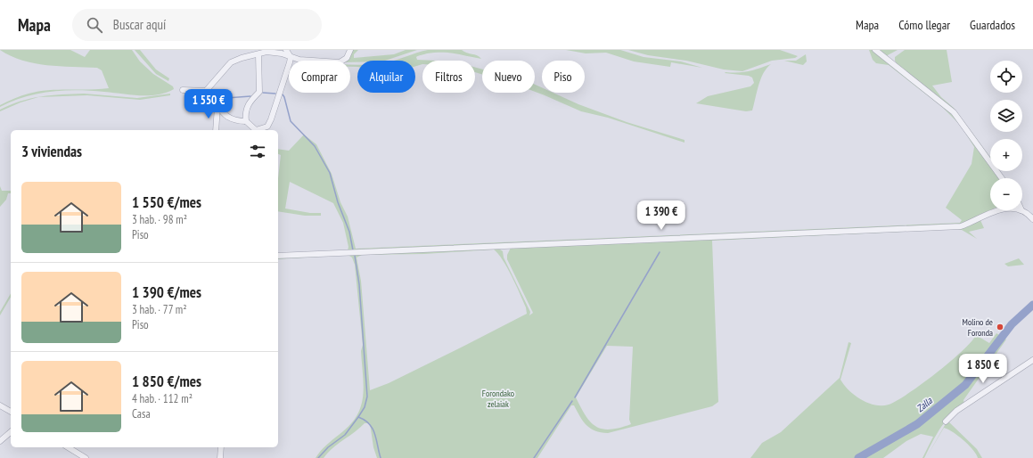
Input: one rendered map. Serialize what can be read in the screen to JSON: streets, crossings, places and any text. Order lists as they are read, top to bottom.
{
  "water": ["Zalla"],
  "parks": ["Forondako zelaiak"],
  "places": ["Molino de Foronda"],
  "page": {
    "header": "Mapa",
    "search": "Buscar aquí",
    "nav": ["Mapa", "Cómo llegar", "Guardados"],
    "map_buttons": ["+", "−"],
    "chip": [
      "Comprar",
      "Alquilar",
      "Filtros",
      "Nuevo",
      "Piso"
    ],
    "price": ["1 550 €", "1 390 €", "1 850 €"],
    "heading": "3 viviendas",
    "list": [
      {
        "name": "1 550 €/mes",
        "note": "3 hab. · 98 m² · Piso"
      },
      {
        "name": "1 390 €/mes",
        "note": "3 hab. · 77 m² · Piso"
      },
      {
        "name": "1 850 €/mes",
        "note": "4 hab. · 112 m² · Casa"
      }
    ]
  }
}
